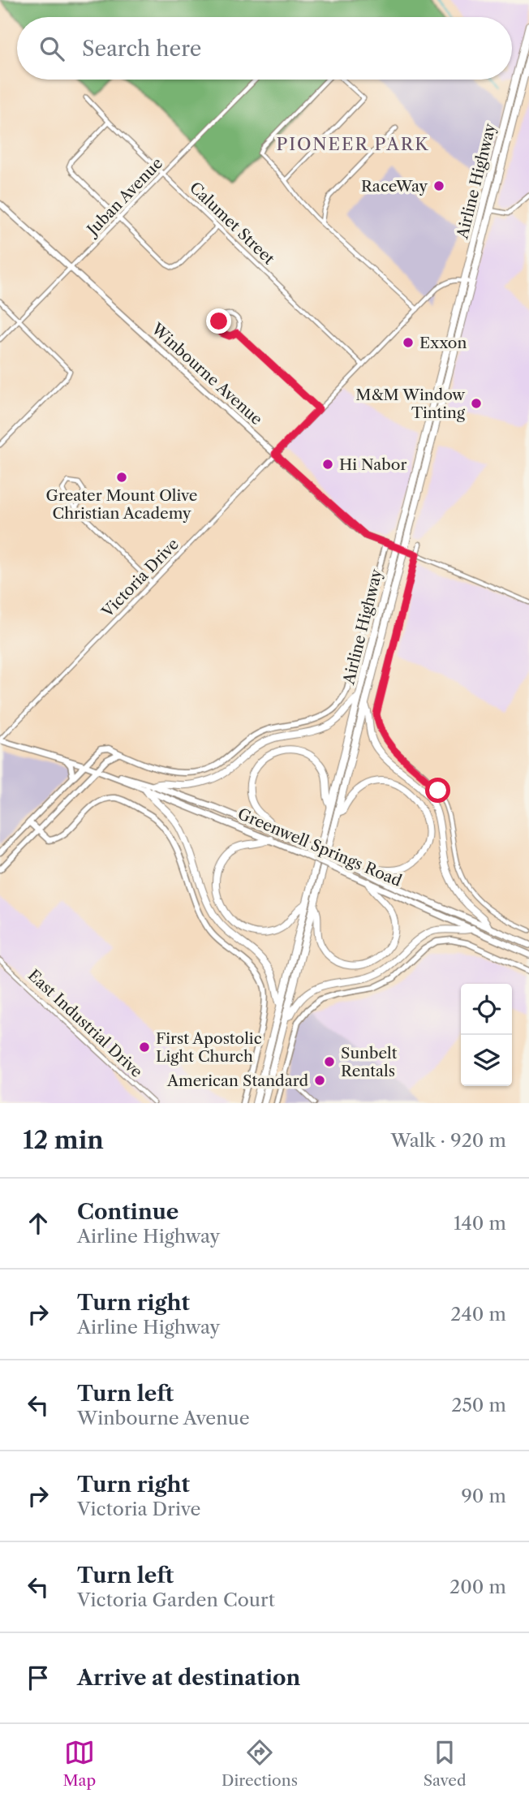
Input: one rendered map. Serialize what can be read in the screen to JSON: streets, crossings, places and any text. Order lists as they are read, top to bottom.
{
  "streets": {
    "highway": ["Airline Highway"],
    "main road": ["Greenwell Springs Road"],
    "street": [
      "Juban Avenue",
      "Calumet Street",
      "Winbourne Avenue",
      "Victoria Drive",
      "East Industrial Drive"
    ]
  },
  "crossings": [
    ["Airline Highway", "Winbourne Avenue"],
    ["Airline Highway", "Victoria Drive"],
    ["Juban Avenue", "Calumet Street"],
    ["Juban Avenue", "Winbourne Avenue"],
    ["Calumet Street", "Victoria Drive"],
    ["Winbourne Avenue", "Victoria Drive"],
    ["Victoria Drive", "Greenwell Springs Road"]
  ],
  "districts": ["PIONEER PARK"],
  "places": [
    "RaceWay",
    "Exxon",
    "M&M Window Tinting",
    "Hi Nabor",
    "Greater Mount Olive Christian Academy",
    "First Apostolic Light Church",
    "Sunbelt Rentals",
    "American Standard"
  ],
  "page": {
    "search": "Search here",
    "heading": ["12 min", "Walk · 920 m"],
    "list": [
      ["Continue", "Airline Highway", "140 m"],
      ["Turn right", "Airline Highway", "240 m"],
      ["Turn left", "Winbourne Avenue", "250 m"],
      ["Turn right", "Victoria Drive", "90 m"],
      ["Turn left", "Victoria Garden Court", "200 m"],
      "Arrive at destination"
    ],
    "nav": ["Map", "Directions", "Saved"]
  }
}
